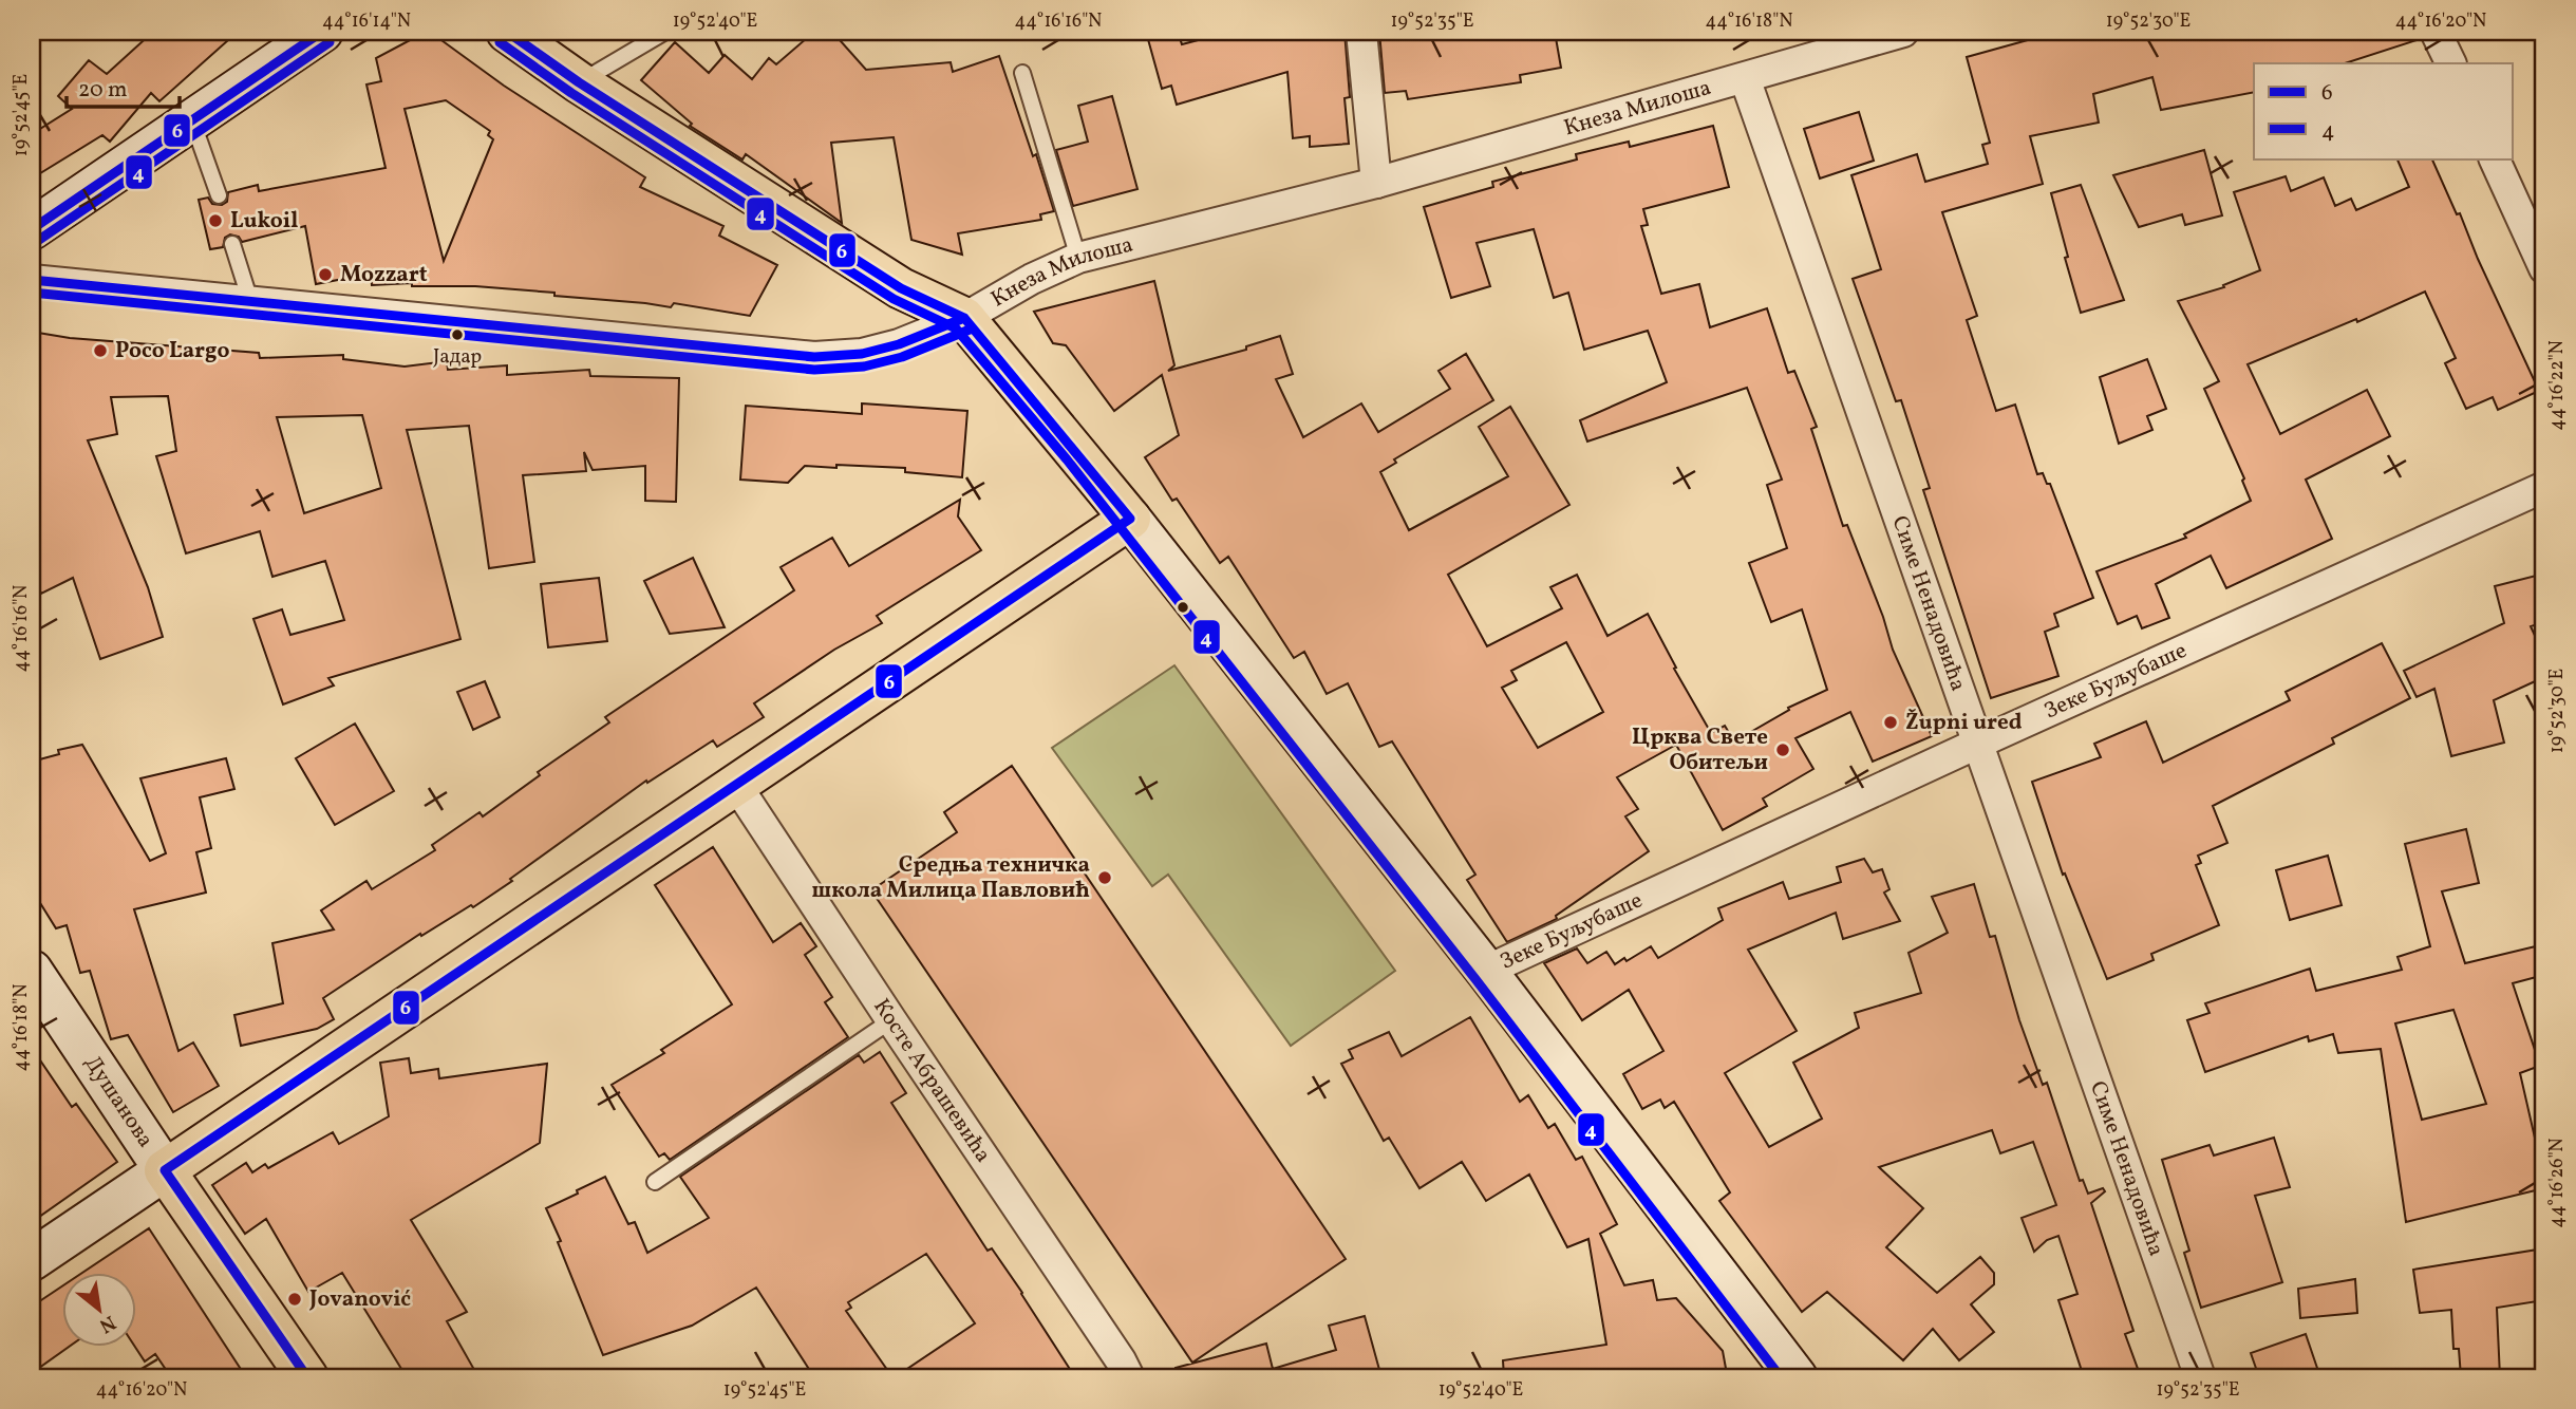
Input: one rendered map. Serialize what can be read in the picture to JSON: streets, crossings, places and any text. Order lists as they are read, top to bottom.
{
  "streets": {
    "main road": ["Душанова"],
    "street": [
      "Кнеза Милоша",
      "Симе Ненадовића",
      "Зеке Буљубаше",
      "Косте Абрашевића"
    ]
  },
  "crossings": [
    ["Кнеза Милоша", "Симе Ненадовића"],
    ["Симе Ненадовића", "Зеке Буљубаше"]
  ],
  "places": [
    "Lukoil",
    "Mozzart",
    "Јадар",
    "Poco Largo",
    "Župni ured",
    "Црква Свете Обитељи",
    "Средња техничка школа Милица Павловић",
    "Jovanović"
  ],
  "lines": ["transit line 6", "transit line 4"],
  "legend": ["6", "4"],
  "scale_bar": "20 m",
  "north": "bottom right",
  "coordinates": [
    "44°16'14\"N",
    "19°52'40\"E",
    "44°16'16\"N",
    "19°52'35\"E",
    "44°16'18\"N",
    "19°52'30\"E",
    "44°16'20\"N",
    "19°52'45\"E",
    "44°16'22\"N",
    "44°16'26\"N"
  ]
}
